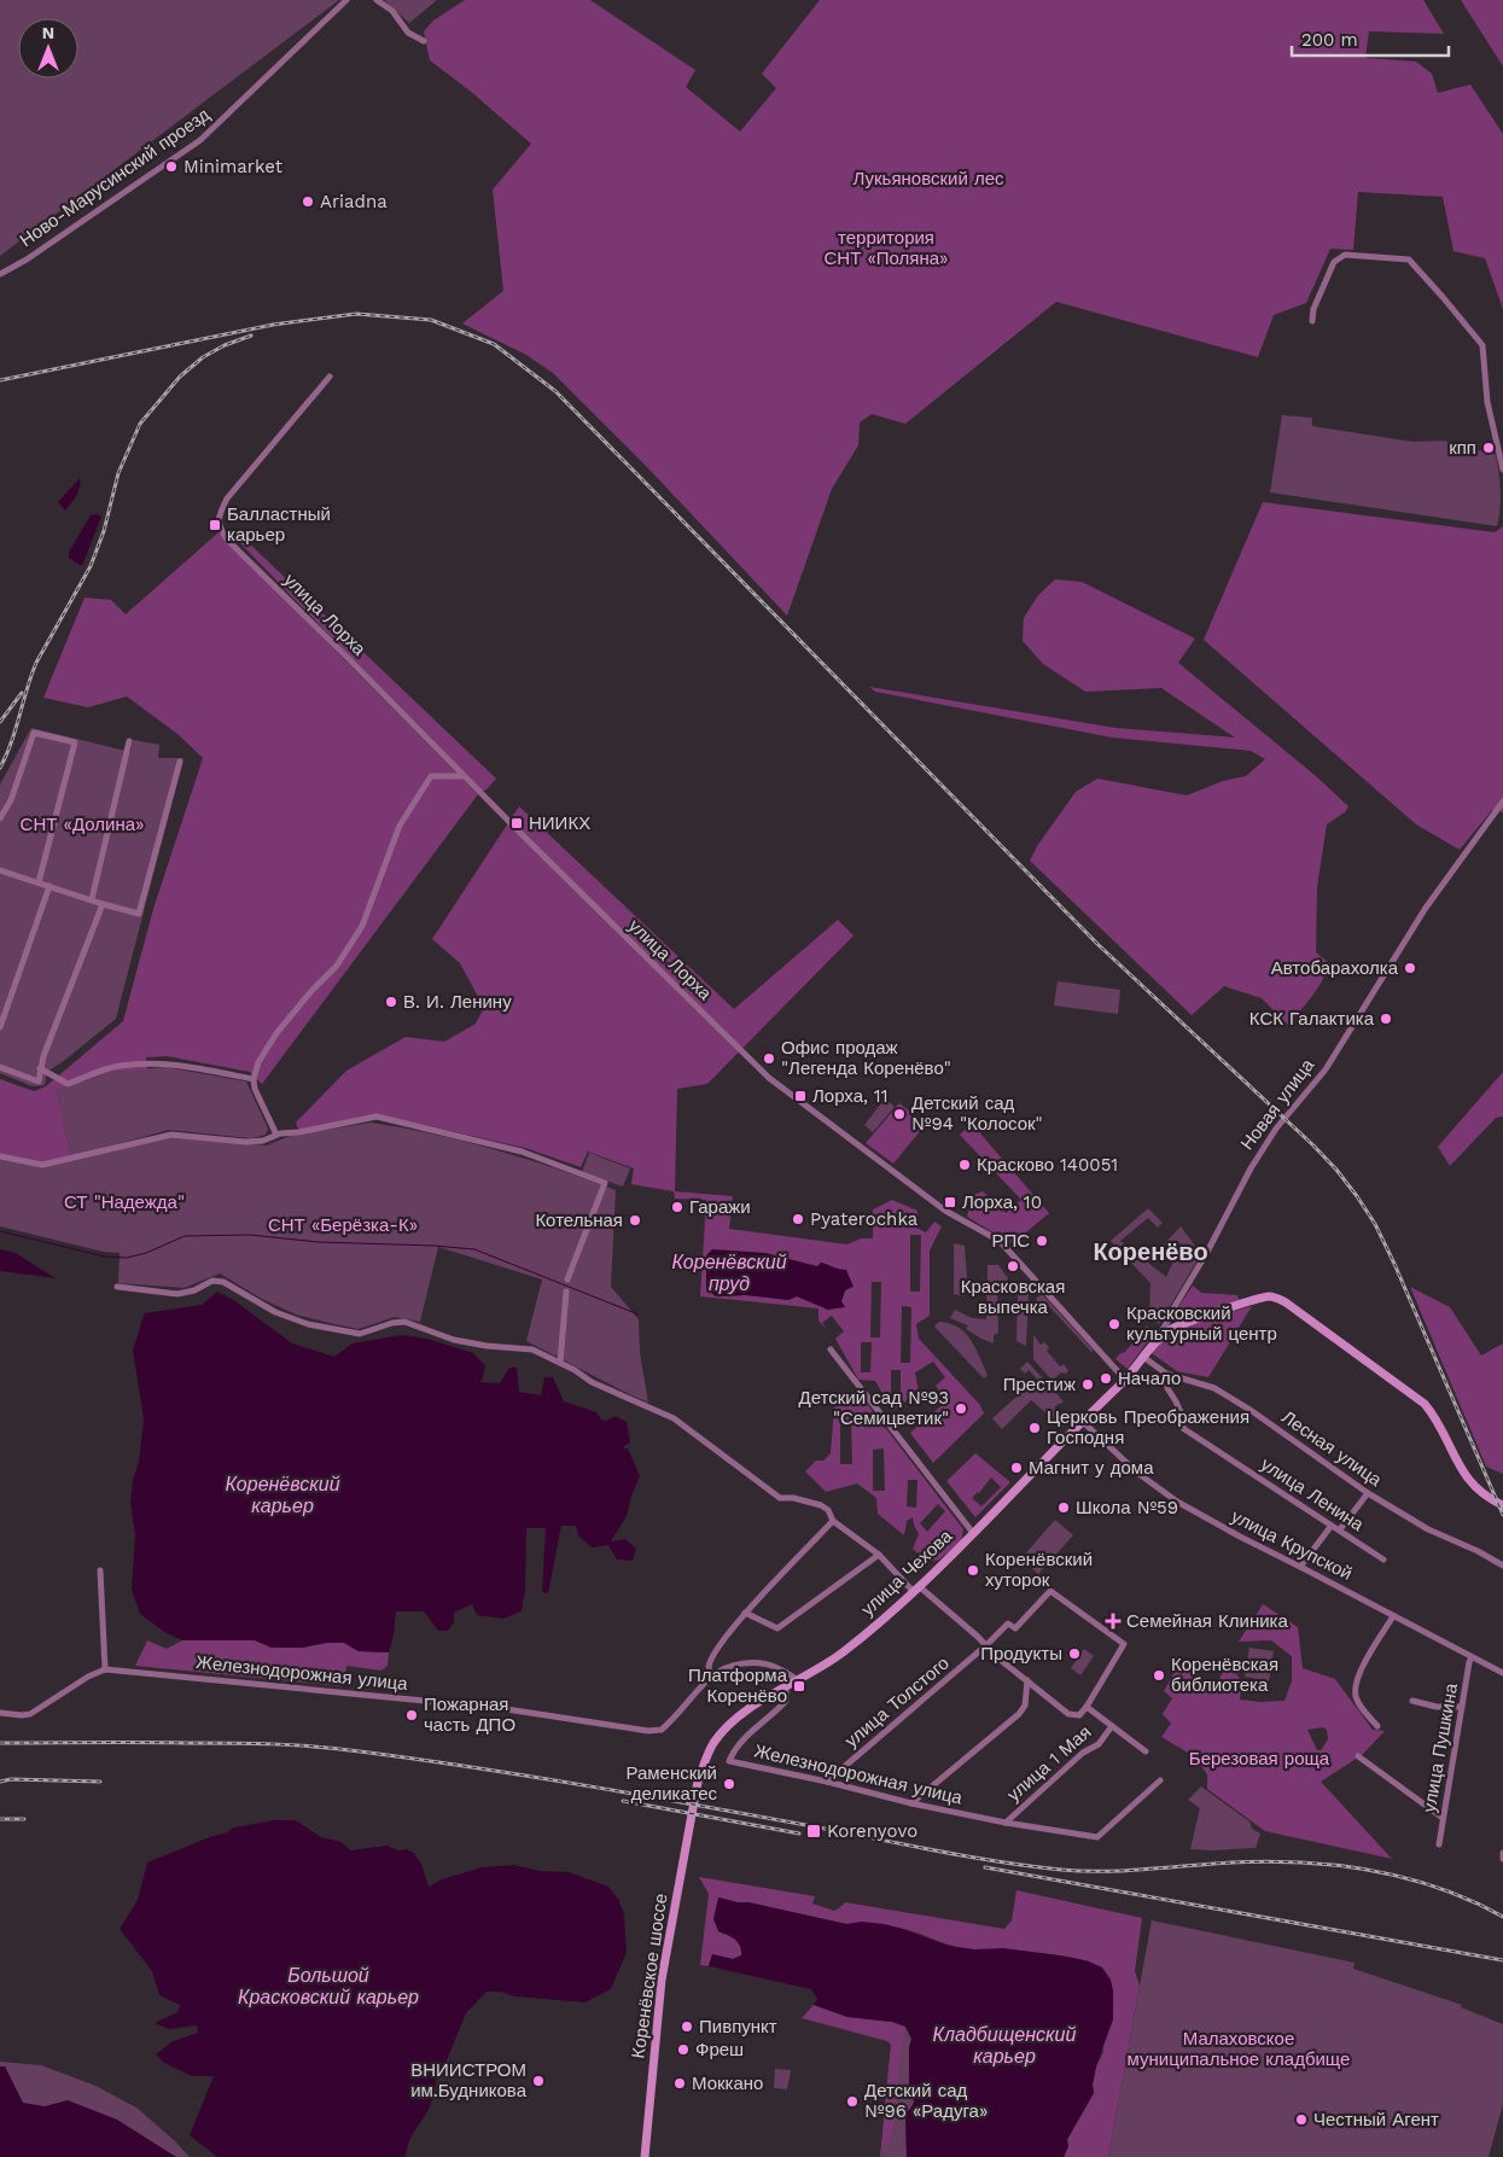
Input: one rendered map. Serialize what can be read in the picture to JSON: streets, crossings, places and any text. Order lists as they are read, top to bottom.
{
  "streets": {
    "main road": ["Новая улица", "улица Чехова", "Коренёвское шоссе"],
    "street": [
      "Ново-Марусинский проезд",
      "улица Лорха",
      "Лесная улица",
      "улица Ленина",
      "улица Крупской",
      "Железнодорожная улица",
      "улица Толстого",
      "улица Пушкина",
      "улица 1 Мая"
    ]
  },
  "crossings": [
    ["улица Лорха", "улица Чехова"],
    ["Новая улица", "Лесная улица"],
    ["Новая улица", "улица Чехова"],
    ["Лесная улица", "улица Ленина"],
    ["Лесная улица", "улица Чехова"],
    ["улица Крупской", "улица Чехова"],
    ["улица Крупской", "улица Пушкина"],
    ["улица Чехова", "Железнодорожная улица"],
    ["улица Чехова", "Коренёвское шоссе"],
    ["Железнодорожная улица", "улица Толстого"],
    ["Железнодорожная улица", "улица 1 Мая"]
  ],
  "districts": ["Коренёво"],
  "water": [
    "Коренёвский пруд",
    "Коренёвский карьер",
    "Большой Красковский карьер",
    "Кладбищенский карьер"
  ],
  "parks": [
    "Лукьяновский лес",
    "территория СНТ «Поляна»",
    "СНТ «Долина»",
    "СТ \"Надежда\"",
    "СНТ «Берёзка-К»",
    "Березовая роща",
    "Малаховское муниципальное кладбище"
  ],
  "places": {
    "other": [
      "Minimarket",
      "Ariadna",
      "кпп",
      "Автобарахолка",
      "В. И. Ленину",
      "КСК Галактика",
      "Офис продаж \"Легенда Коренёво\"",
      "Детский сад №94 \"Колосок\"",
      "Красково 140051",
      "Гаражи",
      "Pyaterochka",
      "Котельная",
      "РПС",
      "Красковская выпечка",
      "Красковский культурный центр",
      "Начало",
      "Престиж",
      "Детский сад №93 \"Семицветик\"",
      "Церковь Преображения Господня",
      "Магнит у дома",
      "Школа №59",
      "Коренёвский хуторок",
      "Продукты",
      "Коренёвская библиотека",
      "Пожарная часть ДПО",
      "Раменский деликатес",
      "Пивпункт",
      "Фреш",
      "ВНИИСТРОМ им.Будникова",
      "Моккано",
      "Детский сад №96 «Радуга»",
      "Честный Агент"
    ],
    "transit": [
      "Балластный карьер",
      "НИИКХ",
      "Лорха, 11",
      "Лорха, 10",
      "Платформа Коренёво",
      "Korenyovo"
    ],
    "health": ["Семейная Клиника"]
  },
  "scale_bar": "200 m",
  "north": "top"
}
